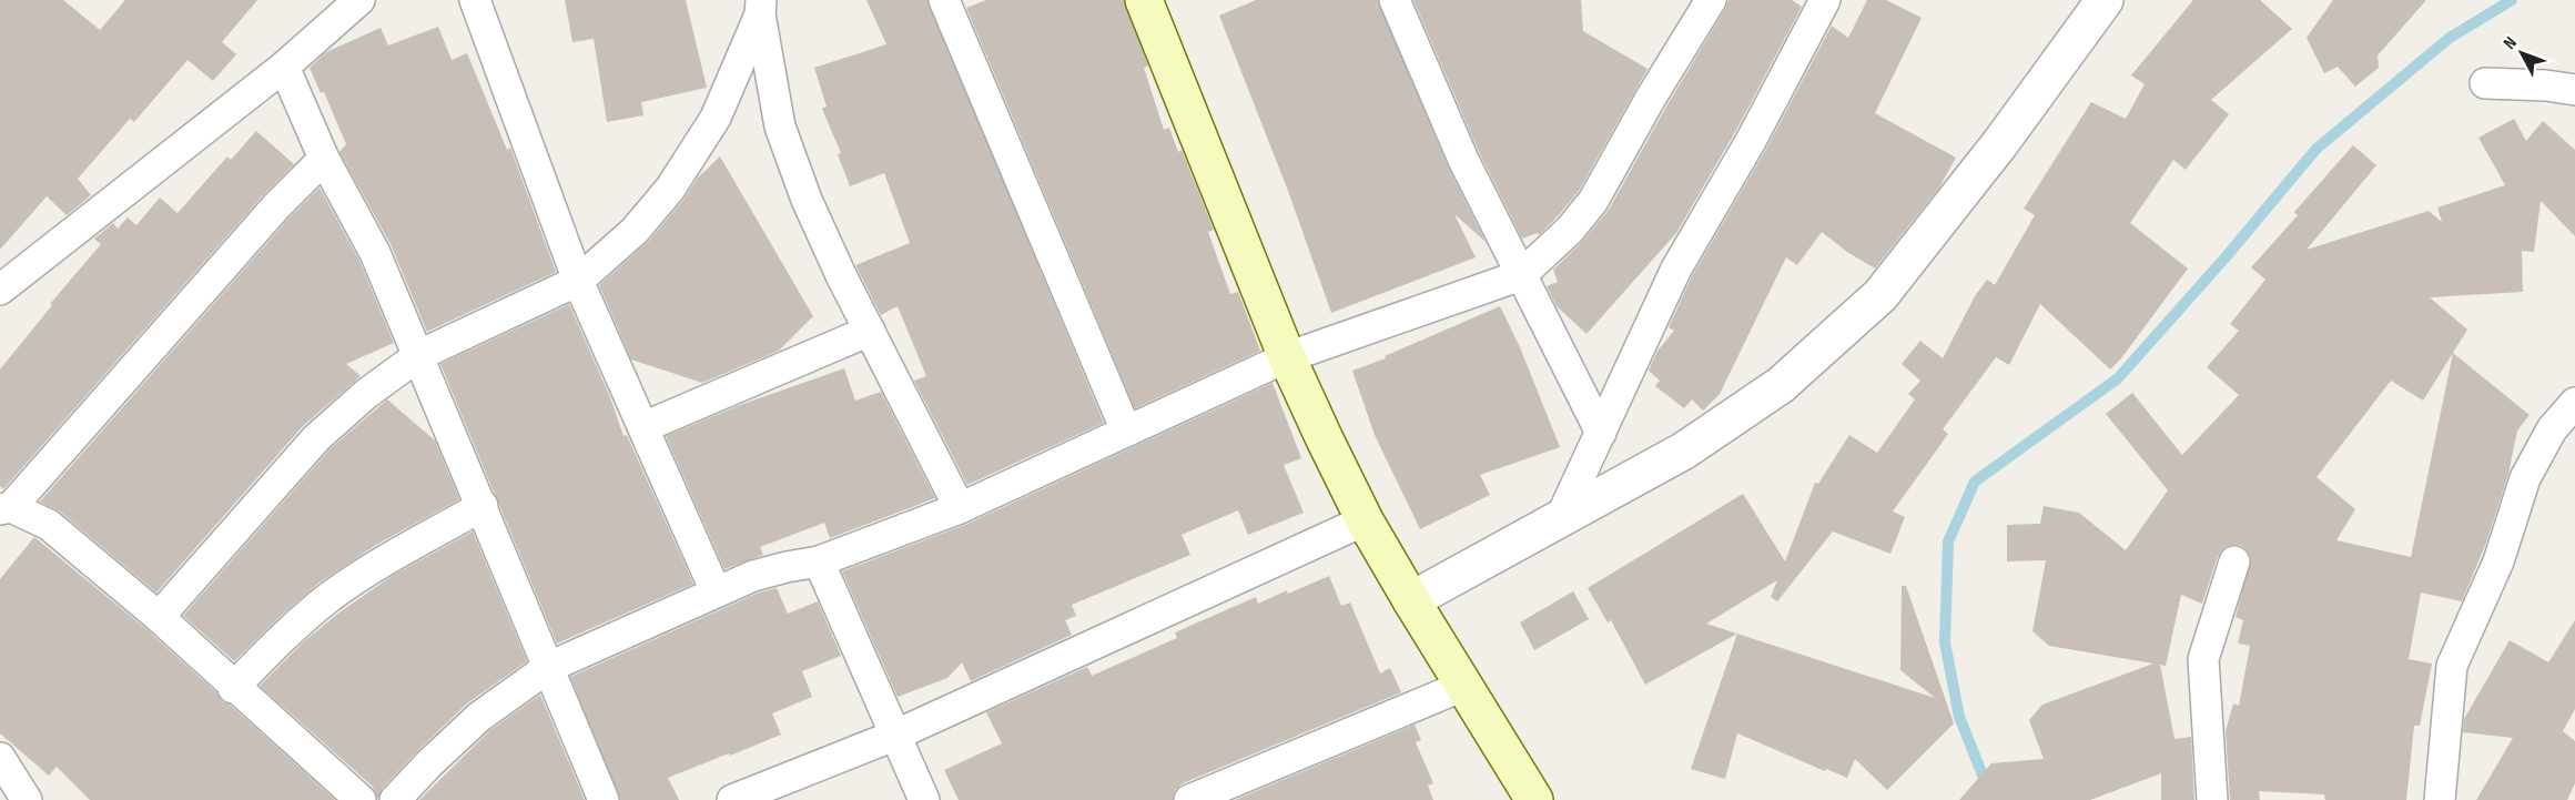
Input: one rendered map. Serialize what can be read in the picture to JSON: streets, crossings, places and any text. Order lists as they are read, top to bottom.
{
  "north": "top left"
}
